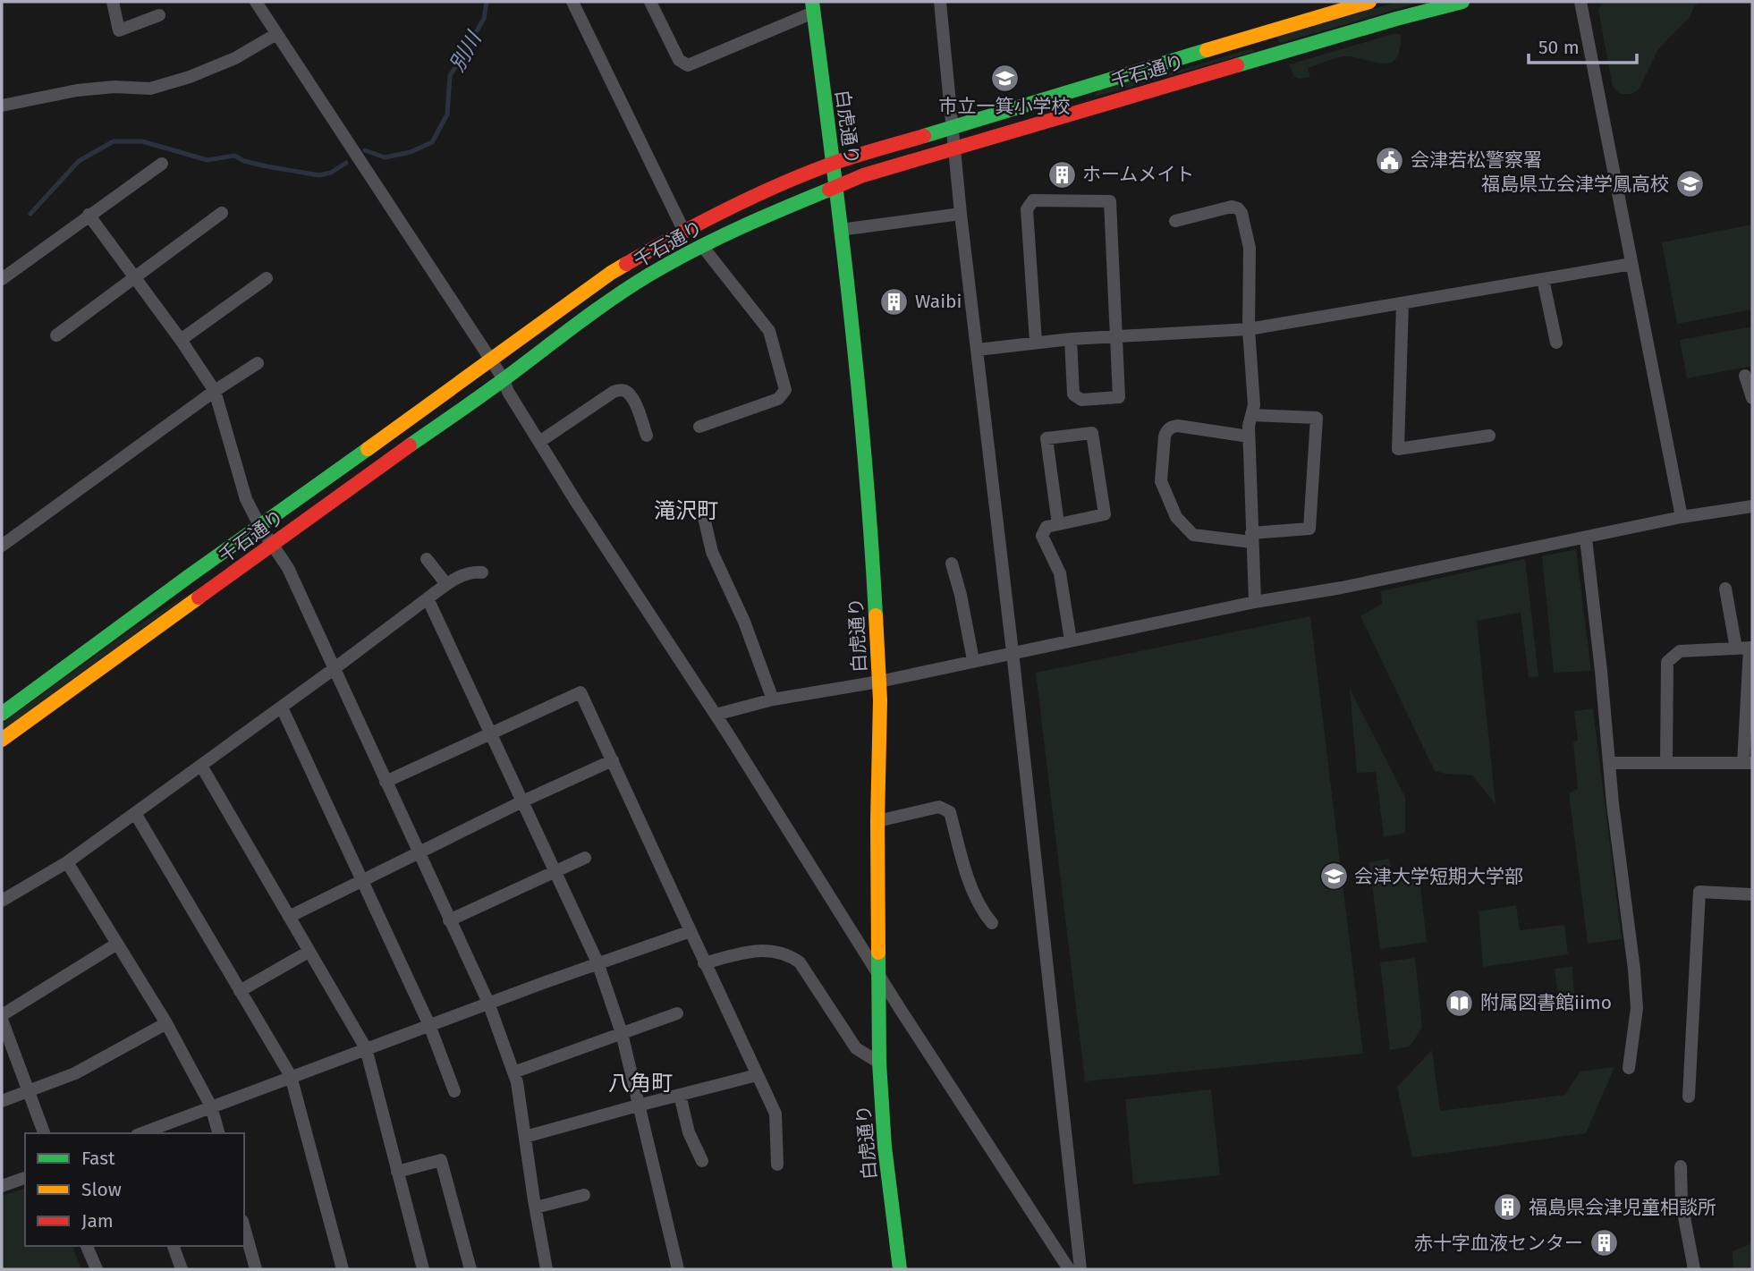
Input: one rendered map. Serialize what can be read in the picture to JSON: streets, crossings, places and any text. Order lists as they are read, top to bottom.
{
  "streets": {
    "main road": ["千石通り", "白虎通り"]
  },
  "crossings": [
    ["千石通り", "白虎通り"]
  ],
  "districts": ["滝沢町", "八角町"],
  "water": ["別川"],
  "places": {
    "school or university": ["市立一箕小学校", "福島県立会津学鳳高校", "会津大学短期大学部"],
    "public building": ["会津若松警察署"],
    "building": [
      "ホームメイト",
      "Waibi",
      "福島県会津児童相談所",
      "赤十字血液センター"
    ],
    "library": ["附属図書館iimo"]
  },
  "legend": ["Fast", "Slow", "Jam"],
  "scale_bar": "50 m"
}
